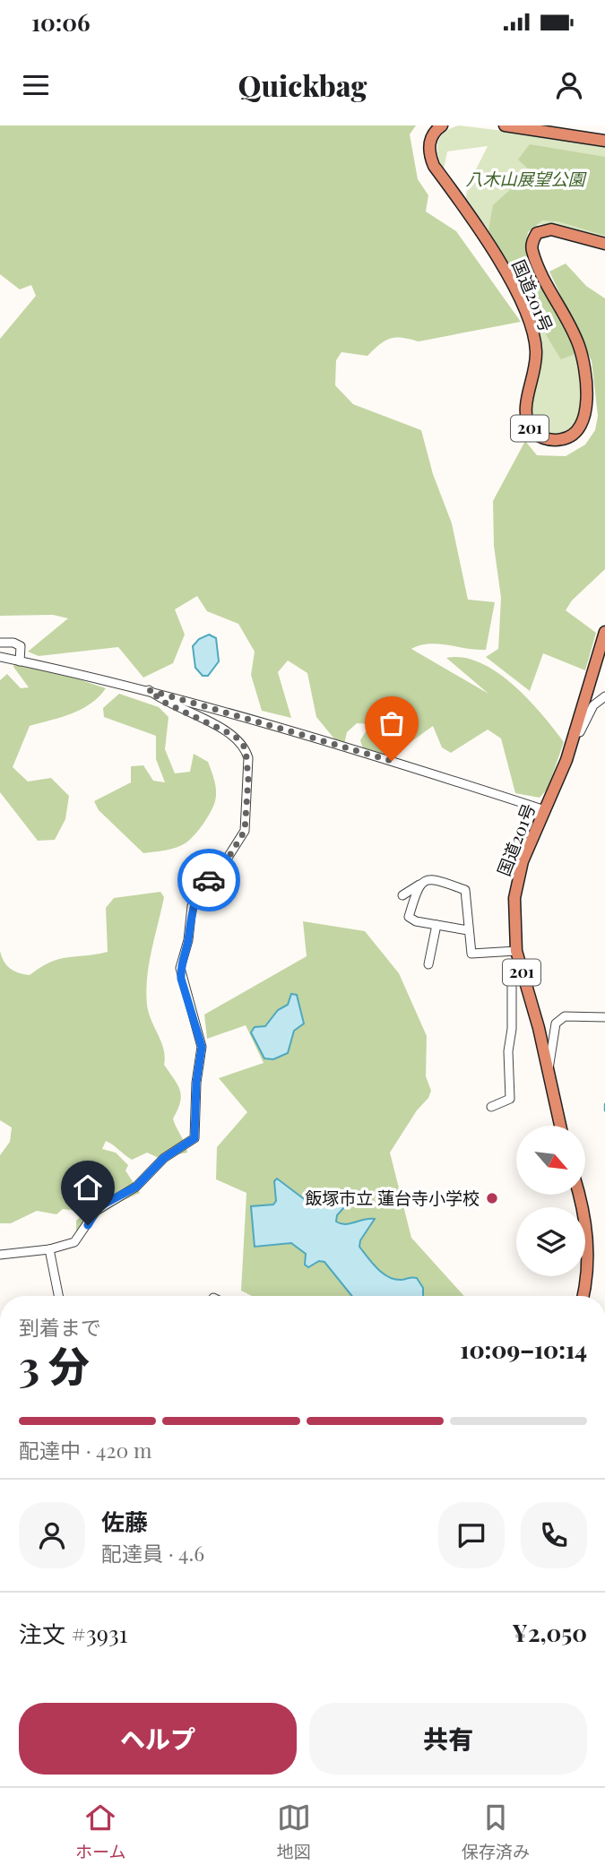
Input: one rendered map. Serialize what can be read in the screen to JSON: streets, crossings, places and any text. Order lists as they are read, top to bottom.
{
  "streets": {
    "highway": ["国道201号", "201"]
  },
  "parks": ["八木山展望公園"],
  "places": ["飯塚市立 蓮台寺小学校"],
  "north": "bottom right",
  "page": {
    "status": "10:06",
    "header": "Quickbag",
    "heading": ["3 分", "到着まで", "10:09–10:14"],
    "panel": [
      "佐藤",
      "配達員 · 4.6",
      "注文 #3931",
      "¥2,050"
    ],
    "bar": "配達中 · 420 m",
    "buttons": ["ヘルプ", "共有"],
    "tabs": ["ホーム", "地図", "保存済み"]
  }
}
